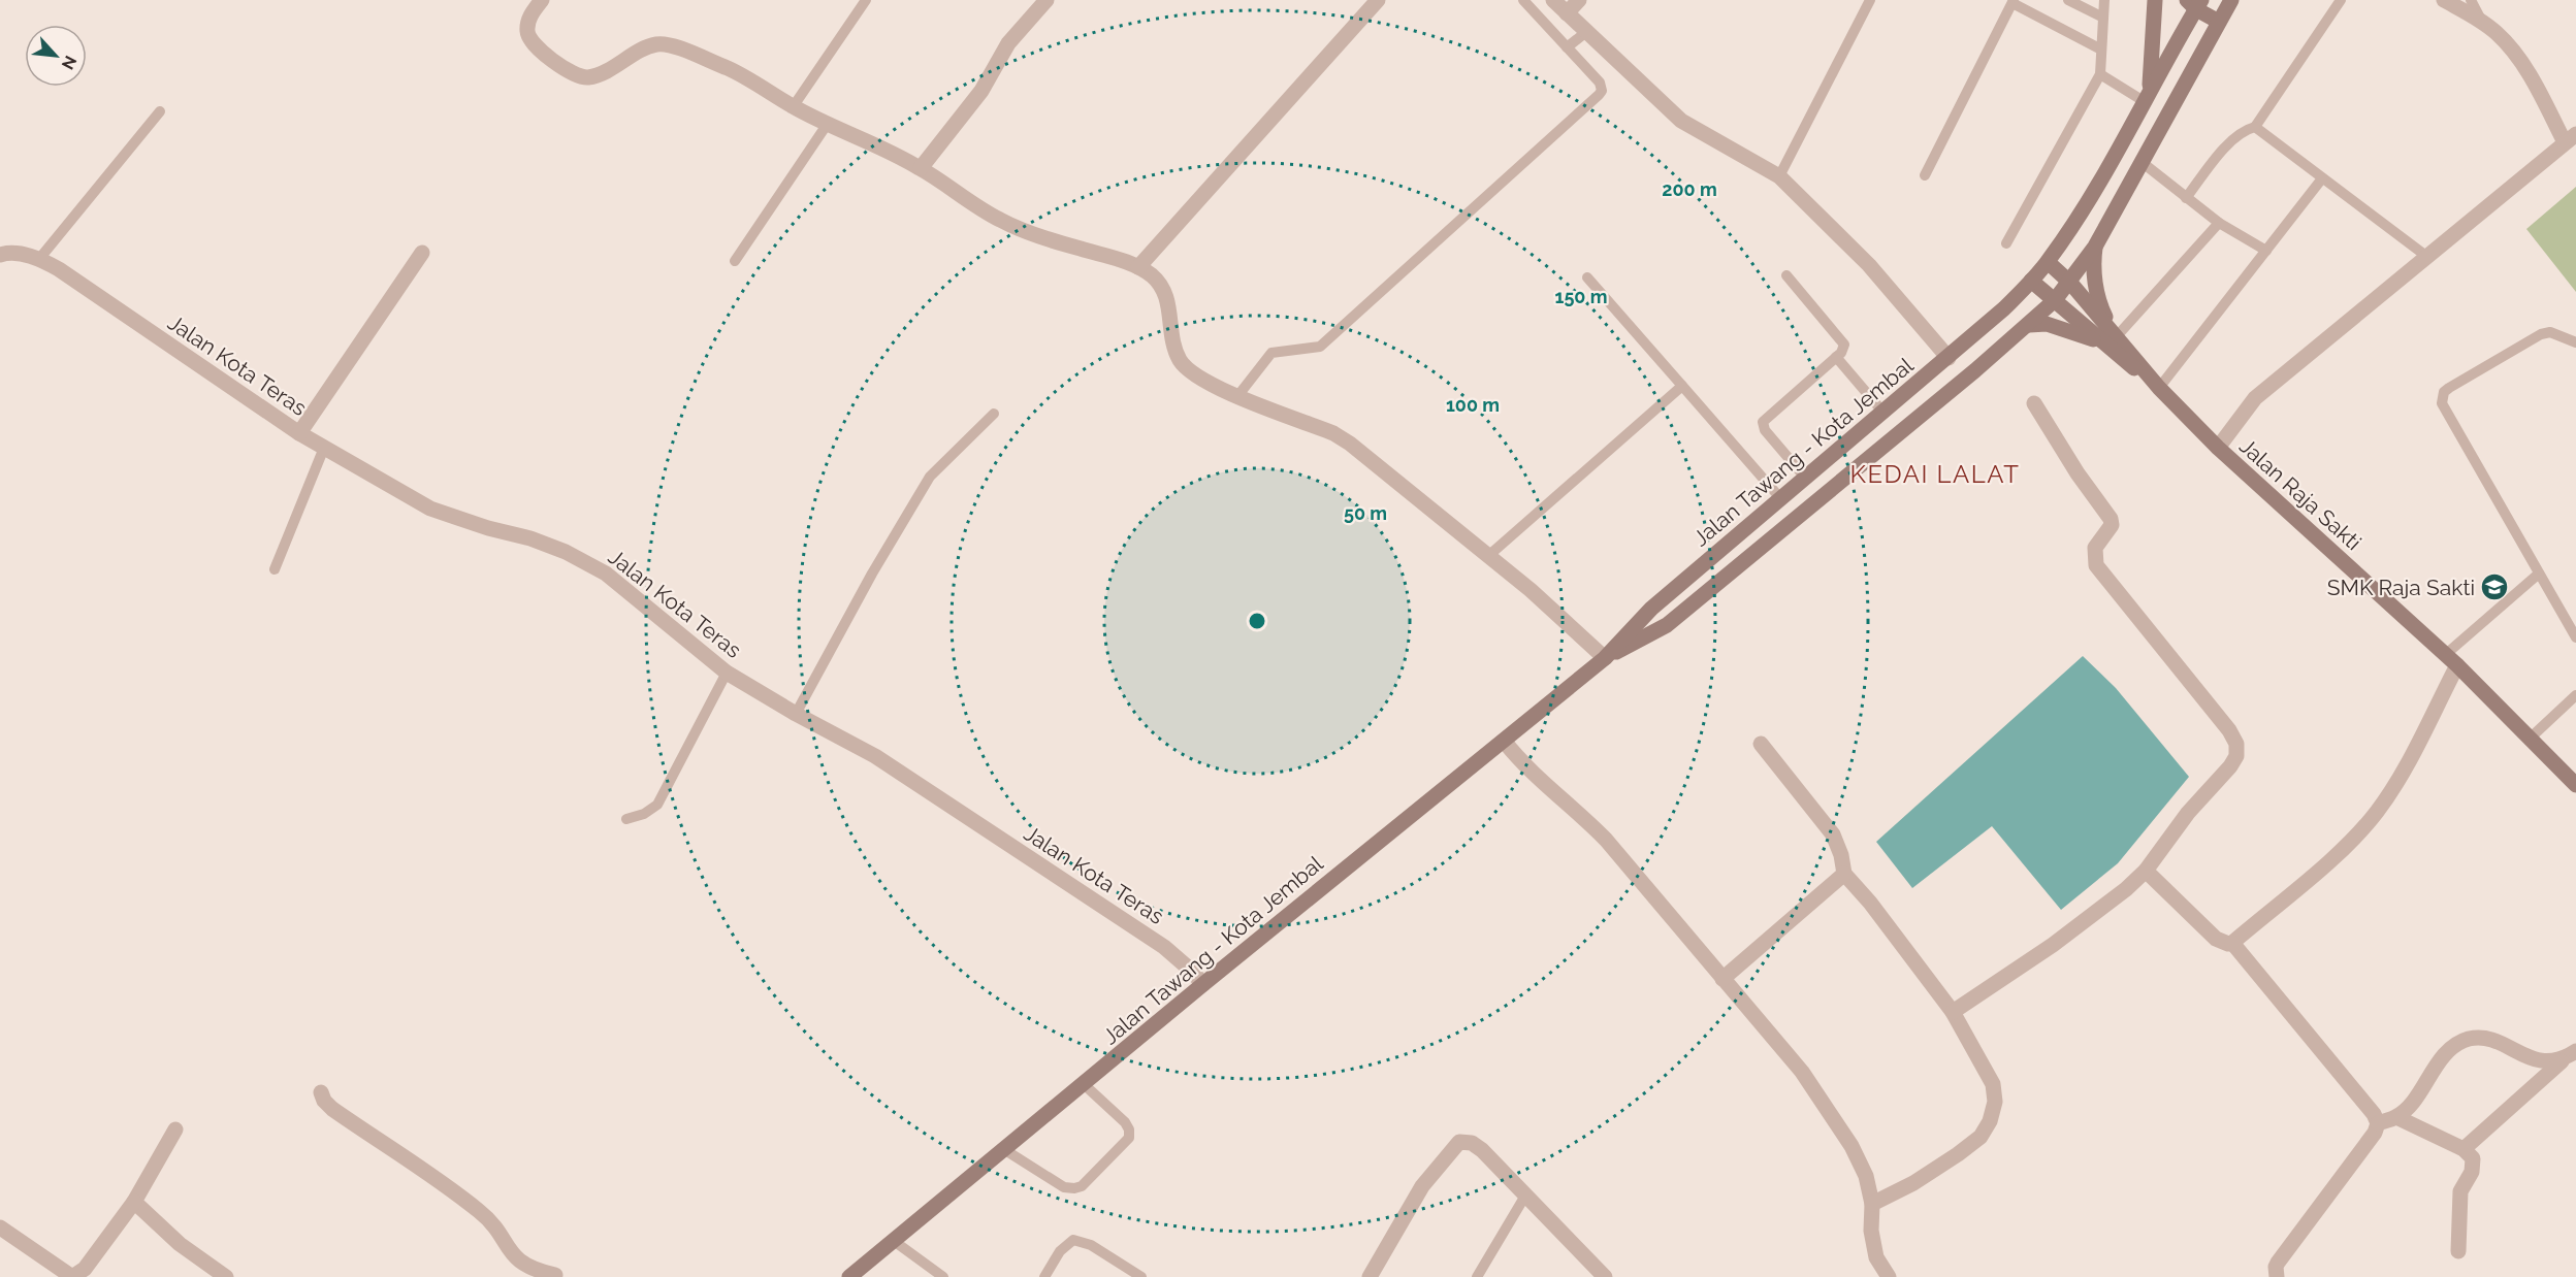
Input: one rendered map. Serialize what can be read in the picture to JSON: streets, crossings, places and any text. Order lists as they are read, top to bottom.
{
  "streets": {
    "main road": ["Jalan Tawang - Kota Jembal", "Jalan Raja Sakti"],
    "street": ["Jalan Kota Teras"]
  },
  "crossings": [
    ["Jalan Kota Teras", "Jalan Tawang - Kota Jembal"],
    ["Jalan Tawang - Kota Jembal", "Jalan Raja Sakti"]
  ],
  "districts": ["KEDAI LALAT"],
  "places": {
    "school or university": ["SMK Raja Sakti"]
  },
  "north": "bottom right",
  "rings": [
    "200 m",
    "150 m",
    "100 m",
    "50 m"
  ]
}
